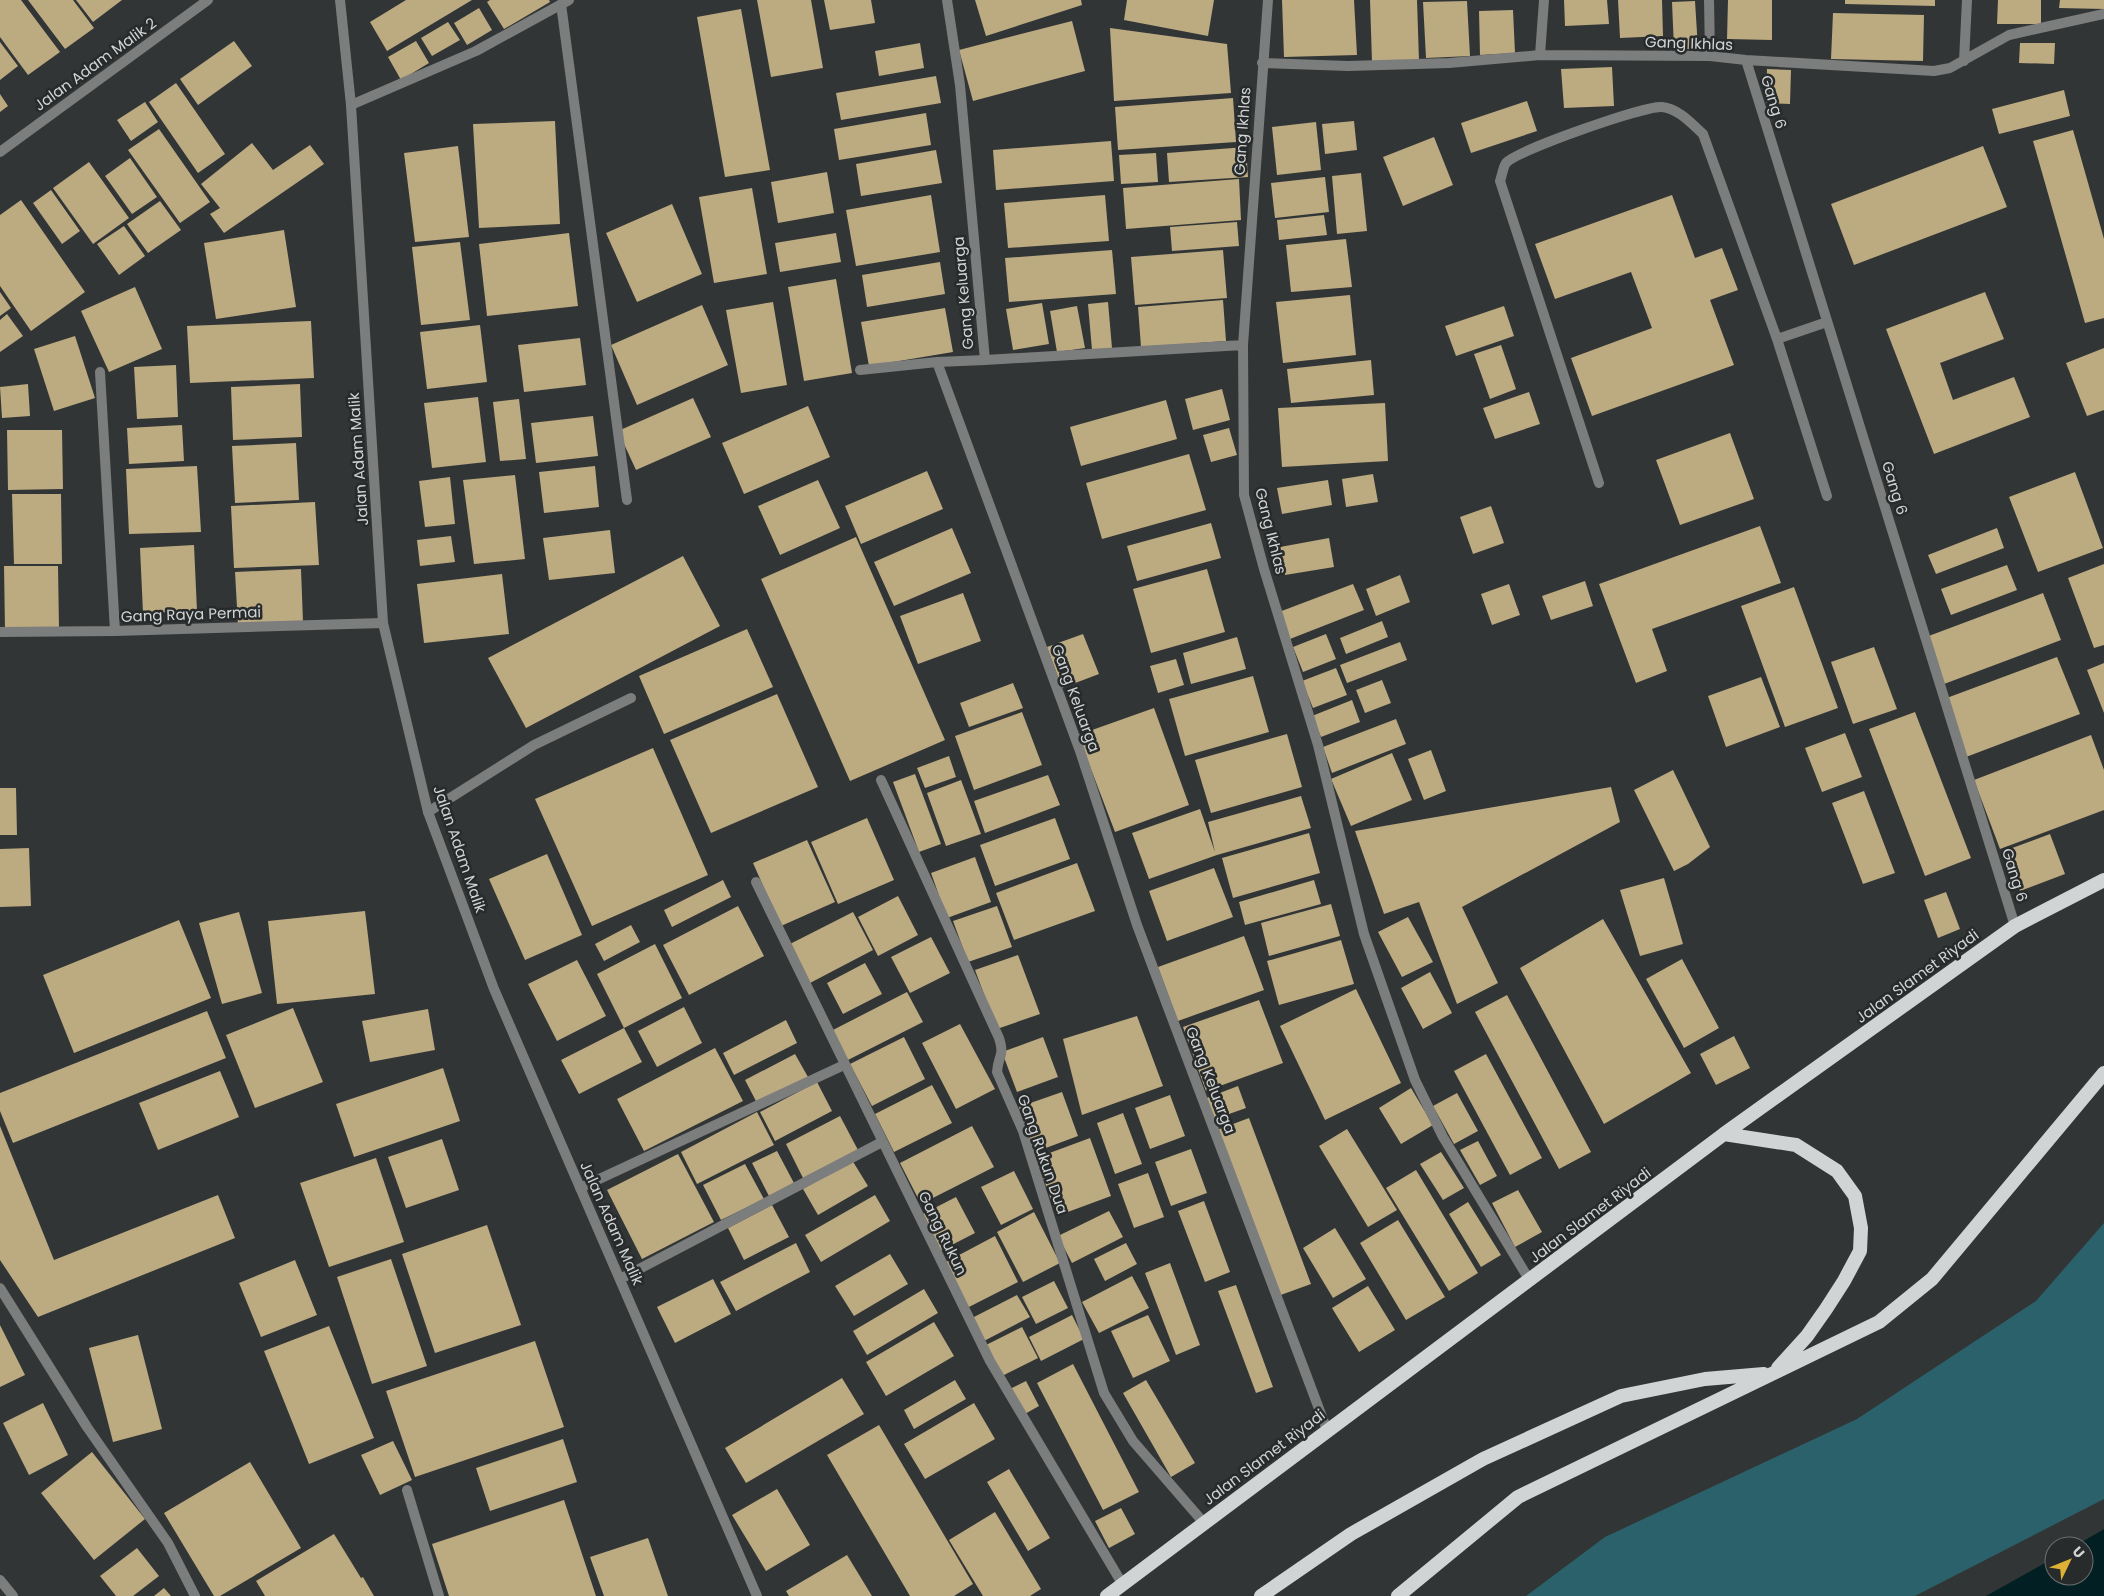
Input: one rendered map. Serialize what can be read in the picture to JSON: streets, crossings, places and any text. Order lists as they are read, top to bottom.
{
  "streets": {
    "highway": ["Jalan Slamet Riyadi"],
    "street": [
      "Gang Ikhlas",
      "Jalan Adam Malik 2",
      "Gang 6",
      "Gang Keluarga",
      "Jalan Adam Malik",
      "Gang Raya Permai",
      "Gang Rukun Dua",
      "Gang Rukun"
    ]
  },
  "crossings": [
    ["Gang Ikhlas", "Gang 6"],
    ["Gang Ikhlas", "Jalan Slamet Riyadi"],
    ["Gang 6", "Jalan Slamet Riyadi"],
    ["Gang Keluarga", "Jalan Slamet Riyadi"],
    ["Jalan Adam Malik", "Gang Raya Permai"],
    ["Jalan Slamet Riyadi", "Gang Rukun Dua"],
    ["Jalan Slamet Riyadi", "Gang Rukun"]
  ],
  "north": "top right"
}
